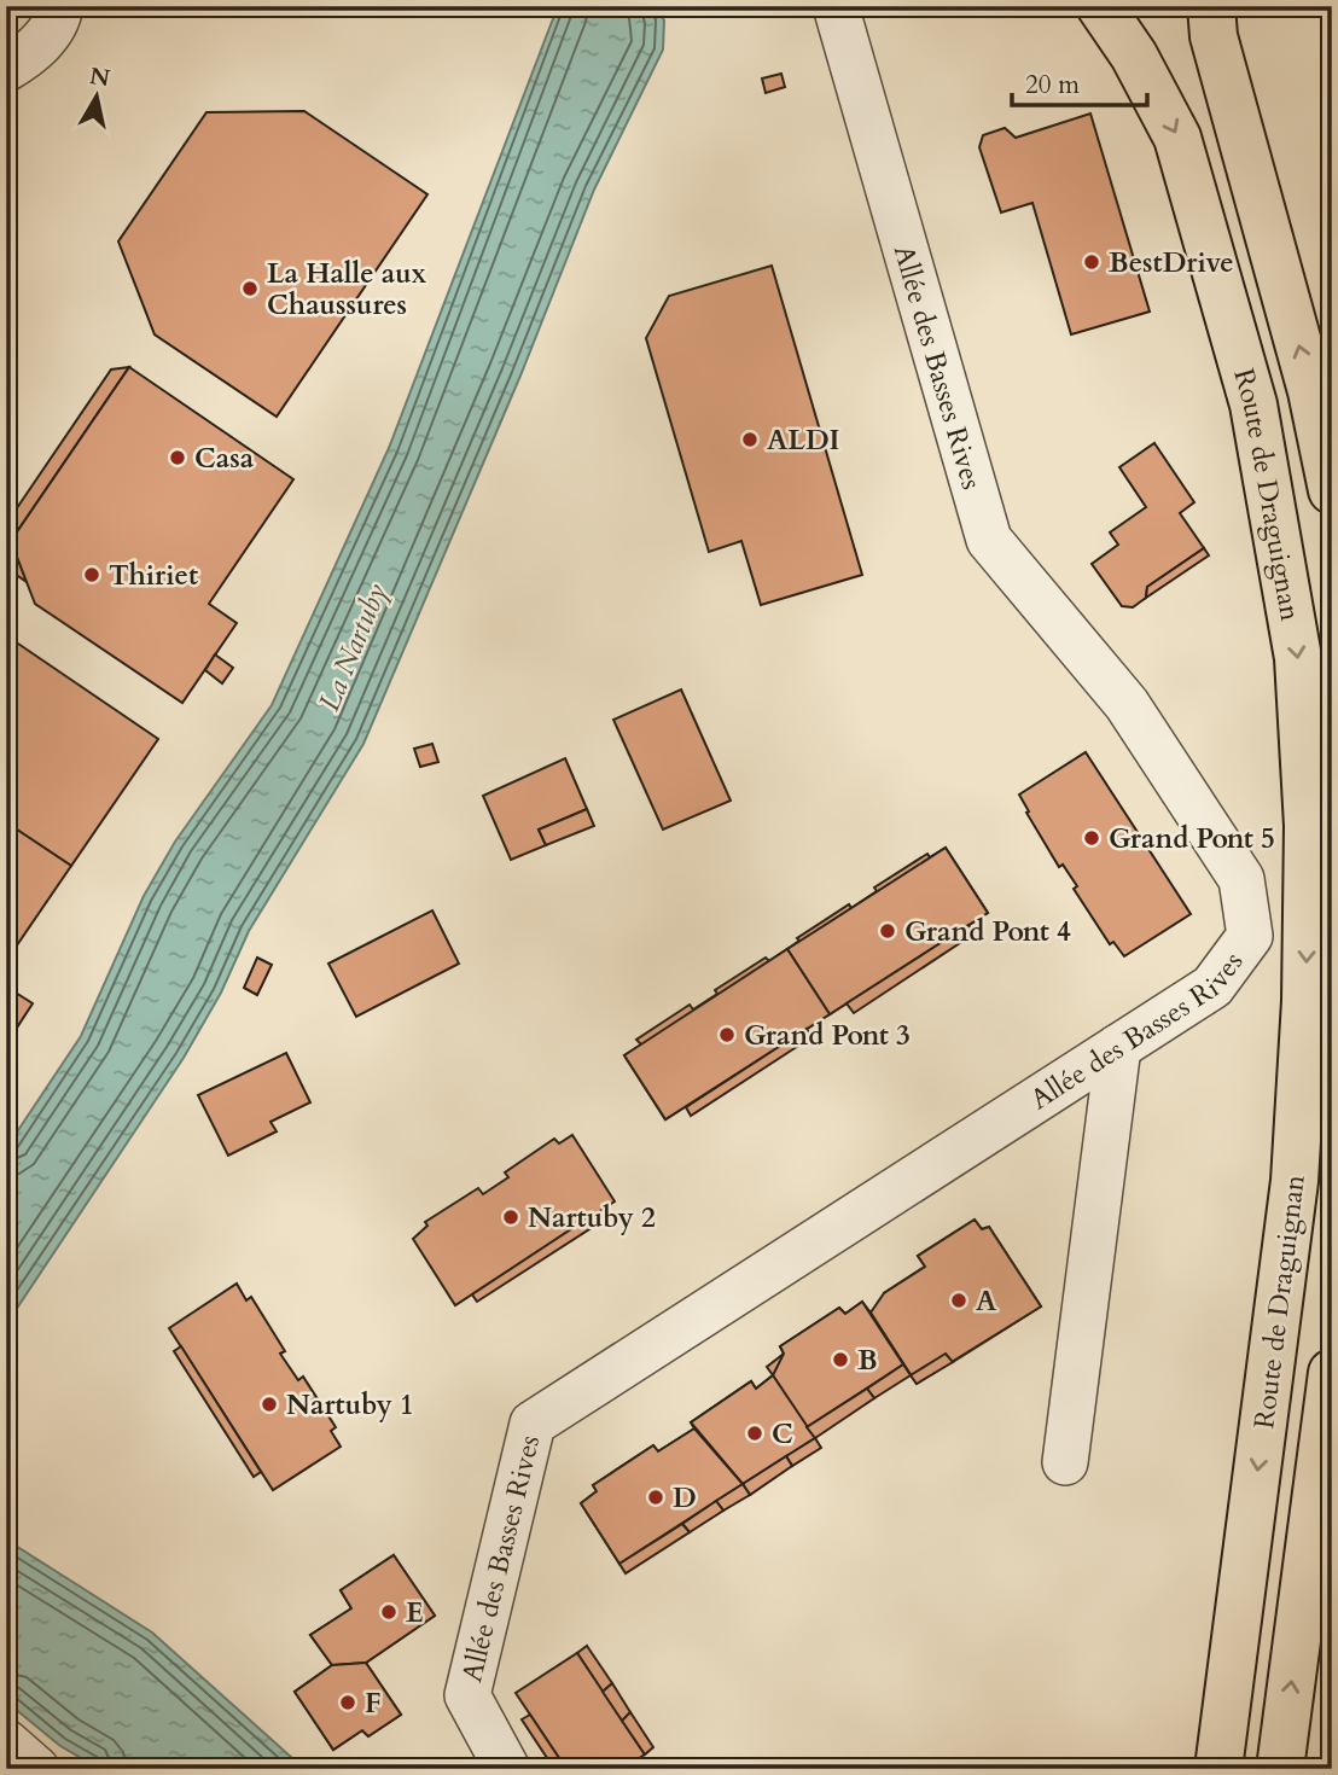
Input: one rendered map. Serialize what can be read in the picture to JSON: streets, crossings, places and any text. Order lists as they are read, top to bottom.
{
  "streets": {
    "main road": ["Route de Draguignan"],
    "street": ["Allée des Basses Rives"]
  },
  "water": ["La Nartuby"],
  "places": [
    "BestDrive",
    "La Halle aux Chaussures",
    "ALDI",
    "Casa",
    "Thiriet",
    "Grand Pont 5",
    "Grand Pont 4",
    "Grand Pont 3",
    "Nartuby 2",
    "A",
    "B",
    "Nartuby 1",
    "C",
    "D",
    "E",
    "F"
  ],
  "scale_bar": "20 m",
  "north": "top"
}
